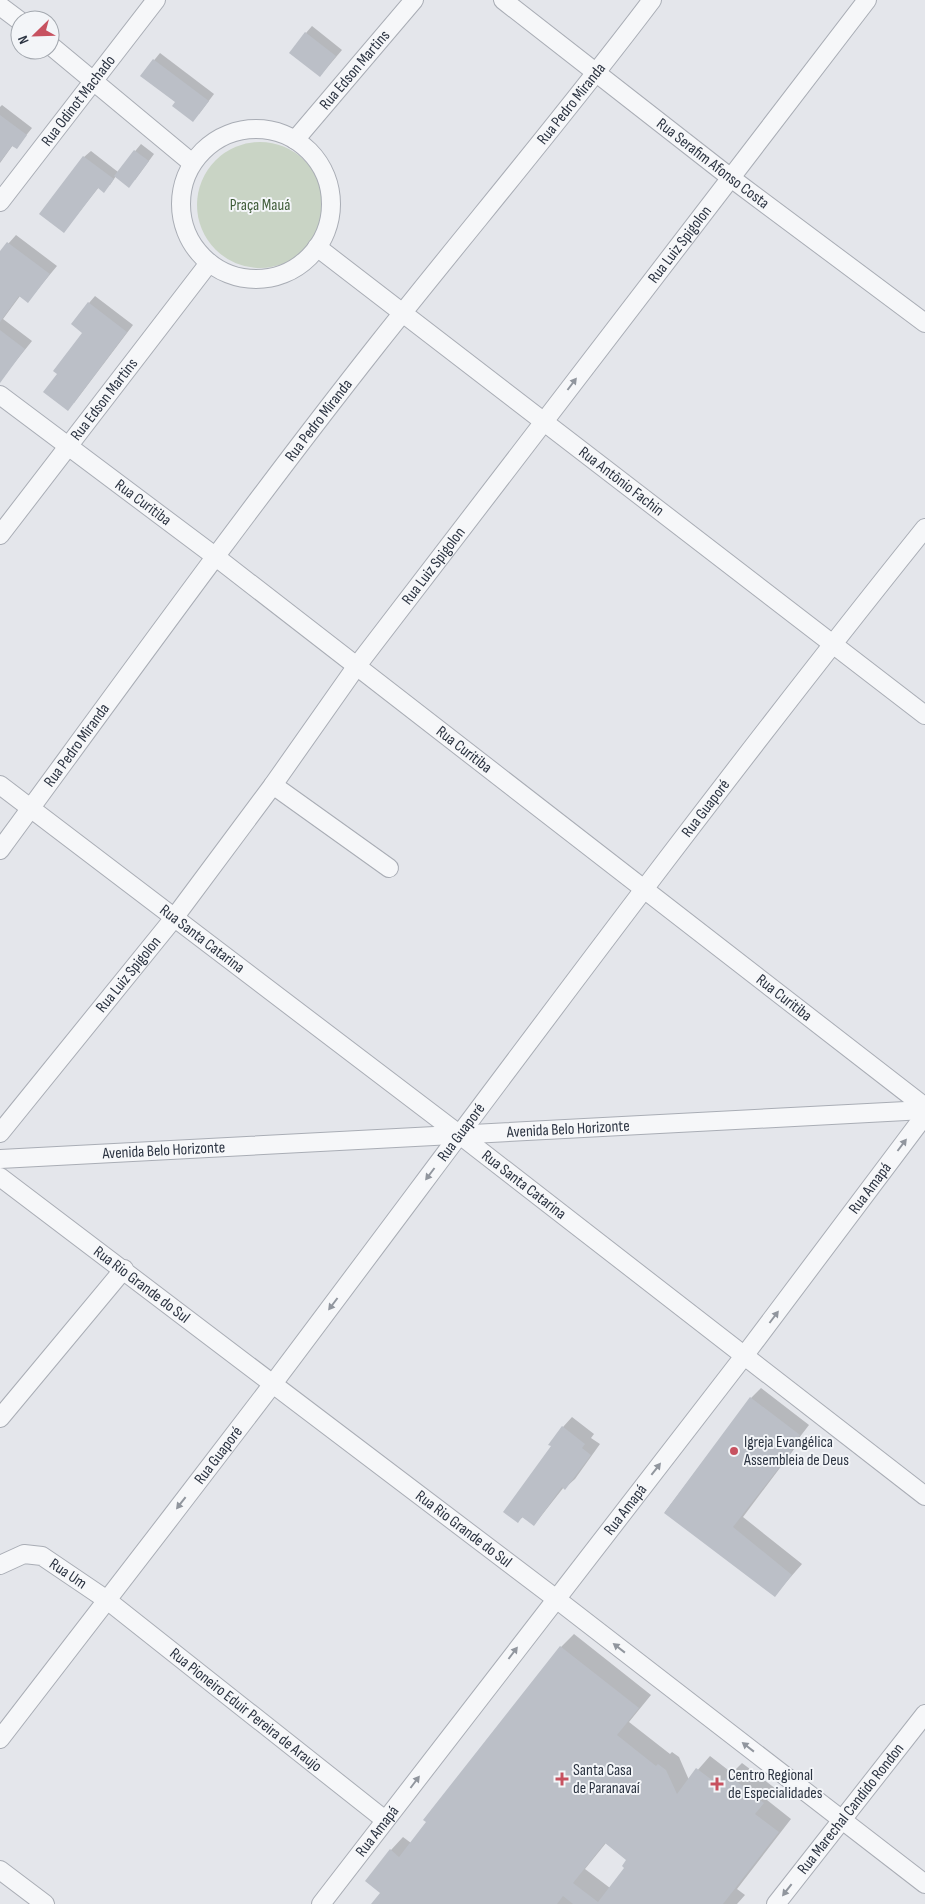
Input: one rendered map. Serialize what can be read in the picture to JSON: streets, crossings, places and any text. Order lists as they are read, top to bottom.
{
  "streets": {
    "street": [
      "Rua Edson Martins",
      "Rua Odinot Machado",
      "Rua Pedro Miranda",
      "Rua Serafim Afonso Costa",
      "Rua Luiz Spigolon",
      "Rua Antônio Fachin",
      "Rua Curitiba",
      "Rua Guaporé",
      "Rua Santa Catarina",
      "Avenida Belo Horizonte",
      "Rua Amapá",
      "Rua Rio Grande do Sul",
      "Rua Um",
      "Rua Pioneiro Eduir Pereira de Araujo",
      "Rua Marechal Candido Rondon"
    ]
  },
  "crossings": [
    ["Rua Edson Martins", "Rua Antônio Fachin"],
    ["Rua Edson Martins", "Rua Curitiba"],
    ["Rua Pedro Miranda", "Rua Serafim Afonso Costa"],
    ["Rua Pedro Miranda", "Rua Antônio Fachin"],
    ["Rua Pedro Miranda", "Rua Curitiba"],
    ["Rua Pedro Miranda", "Rua Santa Catarina"],
    ["Rua Serafim Afonso Costa", "Rua Luiz Spigolon"],
    ["Rua Luiz Spigolon", "Rua Antônio Fachin"],
    ["Rua Luiz Spigolon", "Rua Curitiba"],
    ["Rua Luiz Spigolon", "Rua Santa Catarina"],
    ["Rua Antônio Fachin", "Rua Guaporé"],
    ["Rua Curitiba", "Rua Guaporé"],
    ["Rua Curitiba", "Avenida Belo Horizonte"],
    ["Rua Guaporé", "Rua Santa Catarina"],
    ["Rua Guaporé", "Avenida Belo Horizonte"],
    ["Rua Guaporé", "Rua Rio Grande do Sul"],
    ["Rua Guaporé", "Rua Um"],
    ["Rua Guaporé", "Rua Pioneiro Eduir Pereira de Araujo"],
    ["Rua Santa Catarina", "Avenida Belo Horizonte"],
    ["Rua Santa Catarina", "Rua Amapá"],
    ["Rua Amapá", "Rua Rio Grande do Sul"],
    ["Rua Amapá", "Rua Pioneiro Eduir Pereira de Araujo"],
    ["Rua Rio Grande do Sul", "Rua Marechal Candido Rondon"],
    ["Rua Um", "Rua Pioneiro Eduir Pereira de Araujo"]
  ],
  "one_way": ["Rua Guaporé", "Rua Amapá", "Rua Marechal Candido Rondon"],
  "parks": ["Praça Mauá"],
  "places": {
    "other": ["Igreja Evangélica Assembleia de Deus"],
    "health": ["Santa Casa de Paranavaí", "Centro Regional de Especialidades"]
  },
  "north": "bottom left"
}
